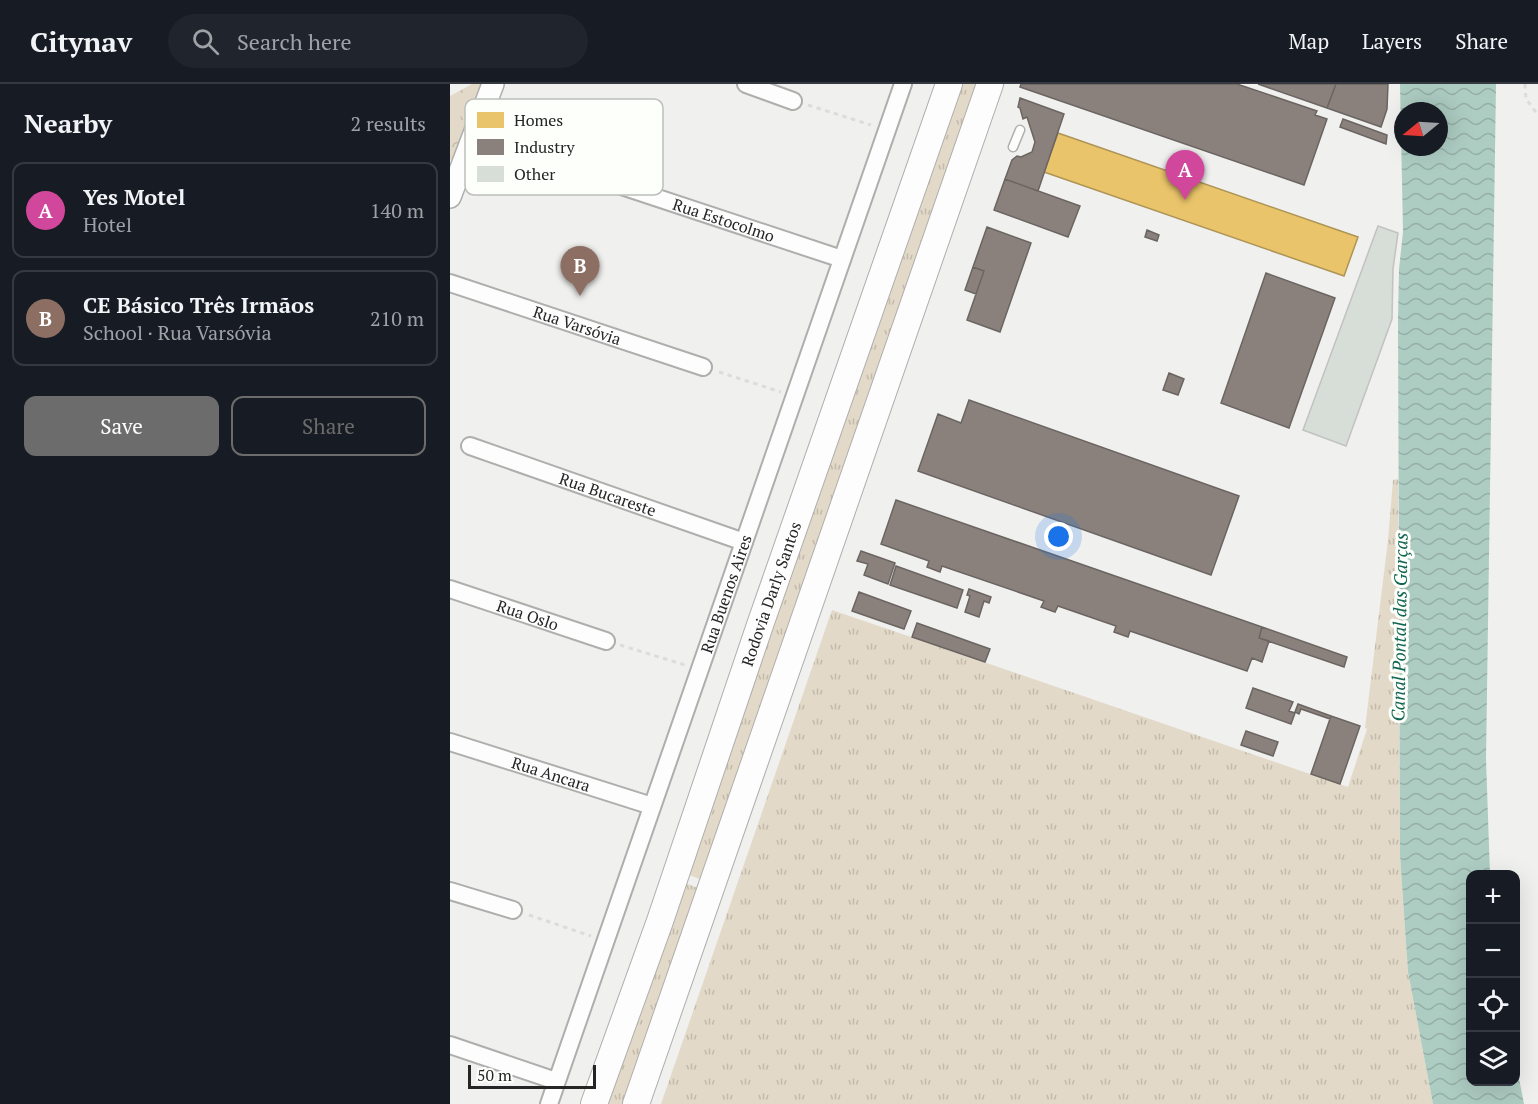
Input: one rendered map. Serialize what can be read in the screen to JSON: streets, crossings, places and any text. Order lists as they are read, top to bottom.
{
  "streets": {
    "main road": ["Rodovia Darly Santos"],
    "street": [
      "Rua Estocolmo",
      "Rua Varsóvia",
      "Rua Bucareste",
      "Rua Buenos Aires",
      "Rua Oslo",
      "Rua Ancara"
    ]
  },
  "crossings": [
    ["Rua Estocolmo", "Rua Buenos Aires"],
    ["Rua Bucareste", "Rua Buenos Aires"],
    ["Rua Buenos Aires", "Rua Ancara"]
  ],
  "water": ["Canal Pontal das Garças"],
  "legend": ["Homes", "Industry", "Other"],
  "scale_bar": "50 m",
  "north": "left",
  "page": {
    "header": "Citynav",
    "search": "Search here",
    "nav": ["Map", "Layers", "Share"],
    "heading": ["Nearby", "2 results"],
    "pins": ["A", "B"],
    "list": [
      {
        "mark": "A",
        "name": "Yes Motel",
        "note": "Hotel",
        "value": "140 m"
      },
      {
        "mark": "B",
        "name": "CE Básico Três Irmãos",
        "note": "School · Rua Varsóvia",
        "value": "210 m"
      }
    ],
    "buttons": ["Save", "Share"],
    "map_buttons": ["+", "−"],
    "scale": "50 m"
  }
}
